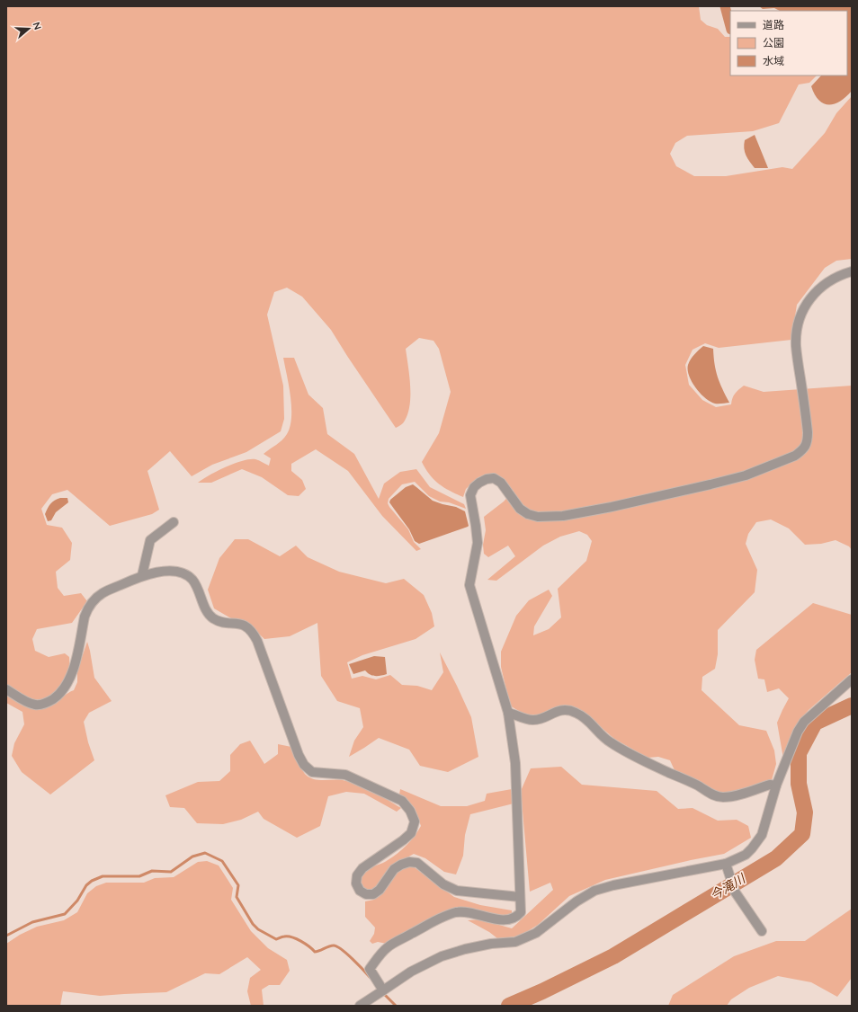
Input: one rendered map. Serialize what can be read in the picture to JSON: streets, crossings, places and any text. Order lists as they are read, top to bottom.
{
  "water": ["今滝川"],
  "legend": ["道路", "公園", "水域"],
  "north": "right"
}
